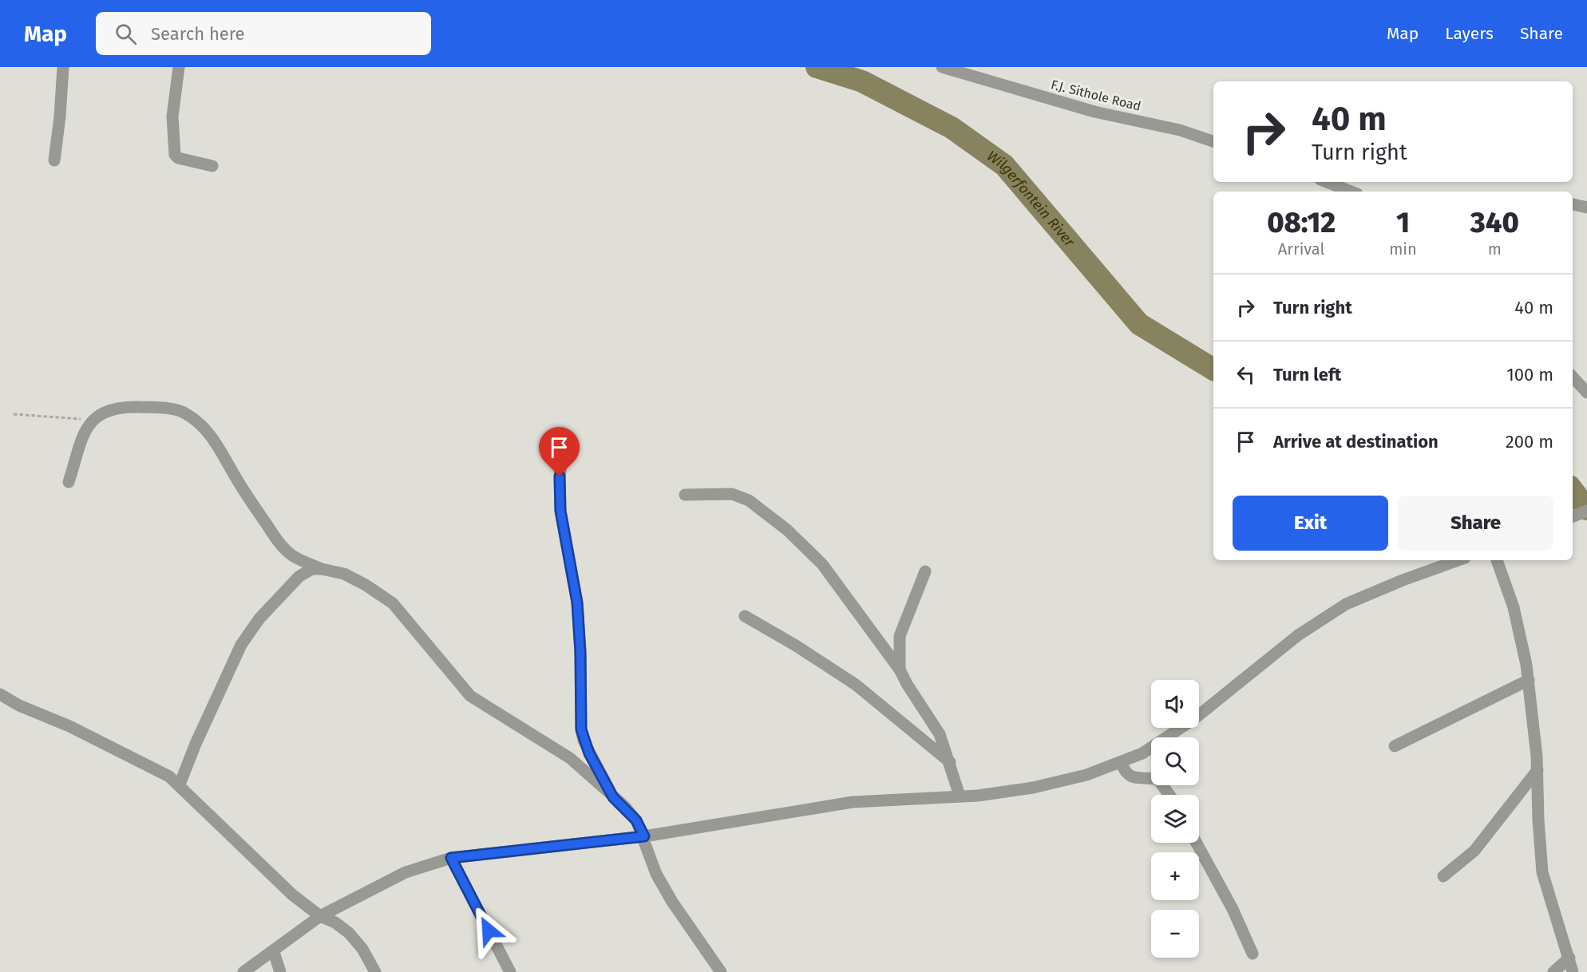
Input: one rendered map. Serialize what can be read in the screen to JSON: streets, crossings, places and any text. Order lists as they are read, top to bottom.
{
  "streets": {
    "street": ["F.J. Sithole Road"]
  },
  "water": ["Wilgerfontein River"],
  "page": {
    "header": "Map",
    "search": "Search here",
    "nav": ["Map", "Layers", "Share"],
    "turn": ["40 m", "Turn right"],
    "eta": [
      "08:12",
      "Arrival",
      "1",
      "min",
      "340",
      "m"
    ],
    "list": [
      {
        "name": "Turn right",
        "value": "40 m"
      },
      {
        "name": "Turn left",
        "value": "100 m"
      },
      {
        "name": "Arrive at destination",
        "value": "200 m"
      }
    ],
    "buttons": ["Exit", "Share"],
    "map_buttons": ["+", "−"]
  }
}
